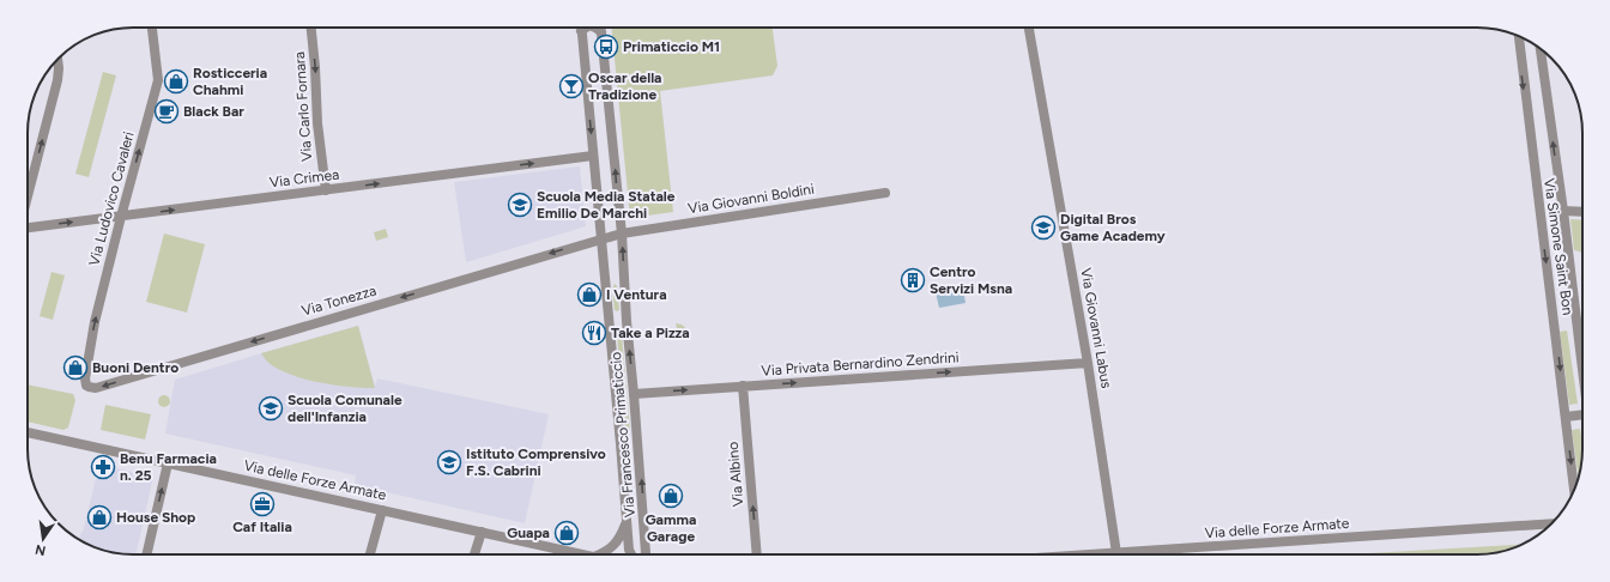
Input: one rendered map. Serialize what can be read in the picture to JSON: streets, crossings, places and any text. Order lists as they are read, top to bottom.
{
  "streets": {
    "street": [
      "Via Carlo Fornara",
      "Via Crimea",
      "Via Ludovico Cavaleri",
      "Via Giovanni Boldini",
      "Via Simone Saint Bon",
      "Via Tonezza",
      "Via Giovanni Labus",
      "Via Privata Bernardino Zendrini",
      "Via Francesco Primaticcio",
      "Via Albino",
      "Via delle Forze Armate"
    ]
  },
  "crossings": [
    ["Via Carlo Fornara", "Via Crimea"],
    ["Via Crimea", "Via Ludovico Cavaleri"],
    ["Via Crimea", "Via Francesco Primaticcio"],
    ["Via Ludovico Cavaleri", "Via Tonezza"],
    ["Via Giovanni Boldini", "Via Tonezza"],
    ["Via Giovanni Boldini", "Via Francesco Primaticcio"],
    ["Via Tonezza", "Via Francesco Primaticcio"],
    ["Via Giovanni Labus", "Via Privata Bernardino Zendrini"],
    ["Via Giovanni Labus", "Via delle Forze Armate"],
    ["Via Privata Bernardino Zendrini", "Via Francesco Primaticcio"],
    ["Via Privata Bernardino Zendrini", "Via Albino"]
  ],
  "one_way": [
    "Via Carlo Fornara",
    "Via Crimea",
    "Via Ludovico Cavaleri",
    "Via Tonezza",
    "Via Privata Bernardino Zendrini",
    "Via Albino"
  ],
  "places": {
    "bus stop": ["Primaticcio M1"],
    "shop": [
      "Rosticceria Chahmi",
      "I Ventura",
      "Buoni Dentro",
      "Gamma Garage",
      "House Shop",
      "Guapa"
    ],
    "bar": ["Oscar della Tradizione"],
    "cafe": ["Black Bar"],
    "school or university": [
      "Scuola Media Statale Emilio De Marchi",
      "Digital Bros Game Academy",
      "Scuola Comunale dell'Infanzia",
      "Istituto Comprensivo F.S. Cabrini"
    ],
    "building": ["Centro Servizi Msna"],
    "restaurant": ["Take a Pizza"],
    "pharmacy": ["Benu Farmacia n. 25"],
    "office": ["Caf Italia"]
  },
  "north": "bottom"
}
